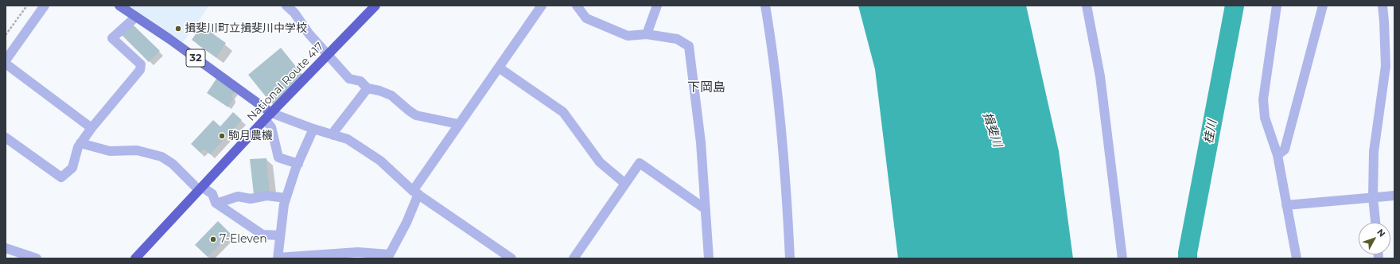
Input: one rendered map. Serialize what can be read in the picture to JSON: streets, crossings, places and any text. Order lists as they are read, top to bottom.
{
  "streets": {
    "highway": ["National Route 417"],
    "main road": ["32"]
  },
  "crossings": [
    ["32", "National Route 417"]
  ],
  "districts": ["下岡島"],
  "water": ["揖斐川", "桂川"],
  "places": ["揖斐川町立揖斐川中学校", "駒月農機", "7-Eleven"],
  "north": "top right"
}
